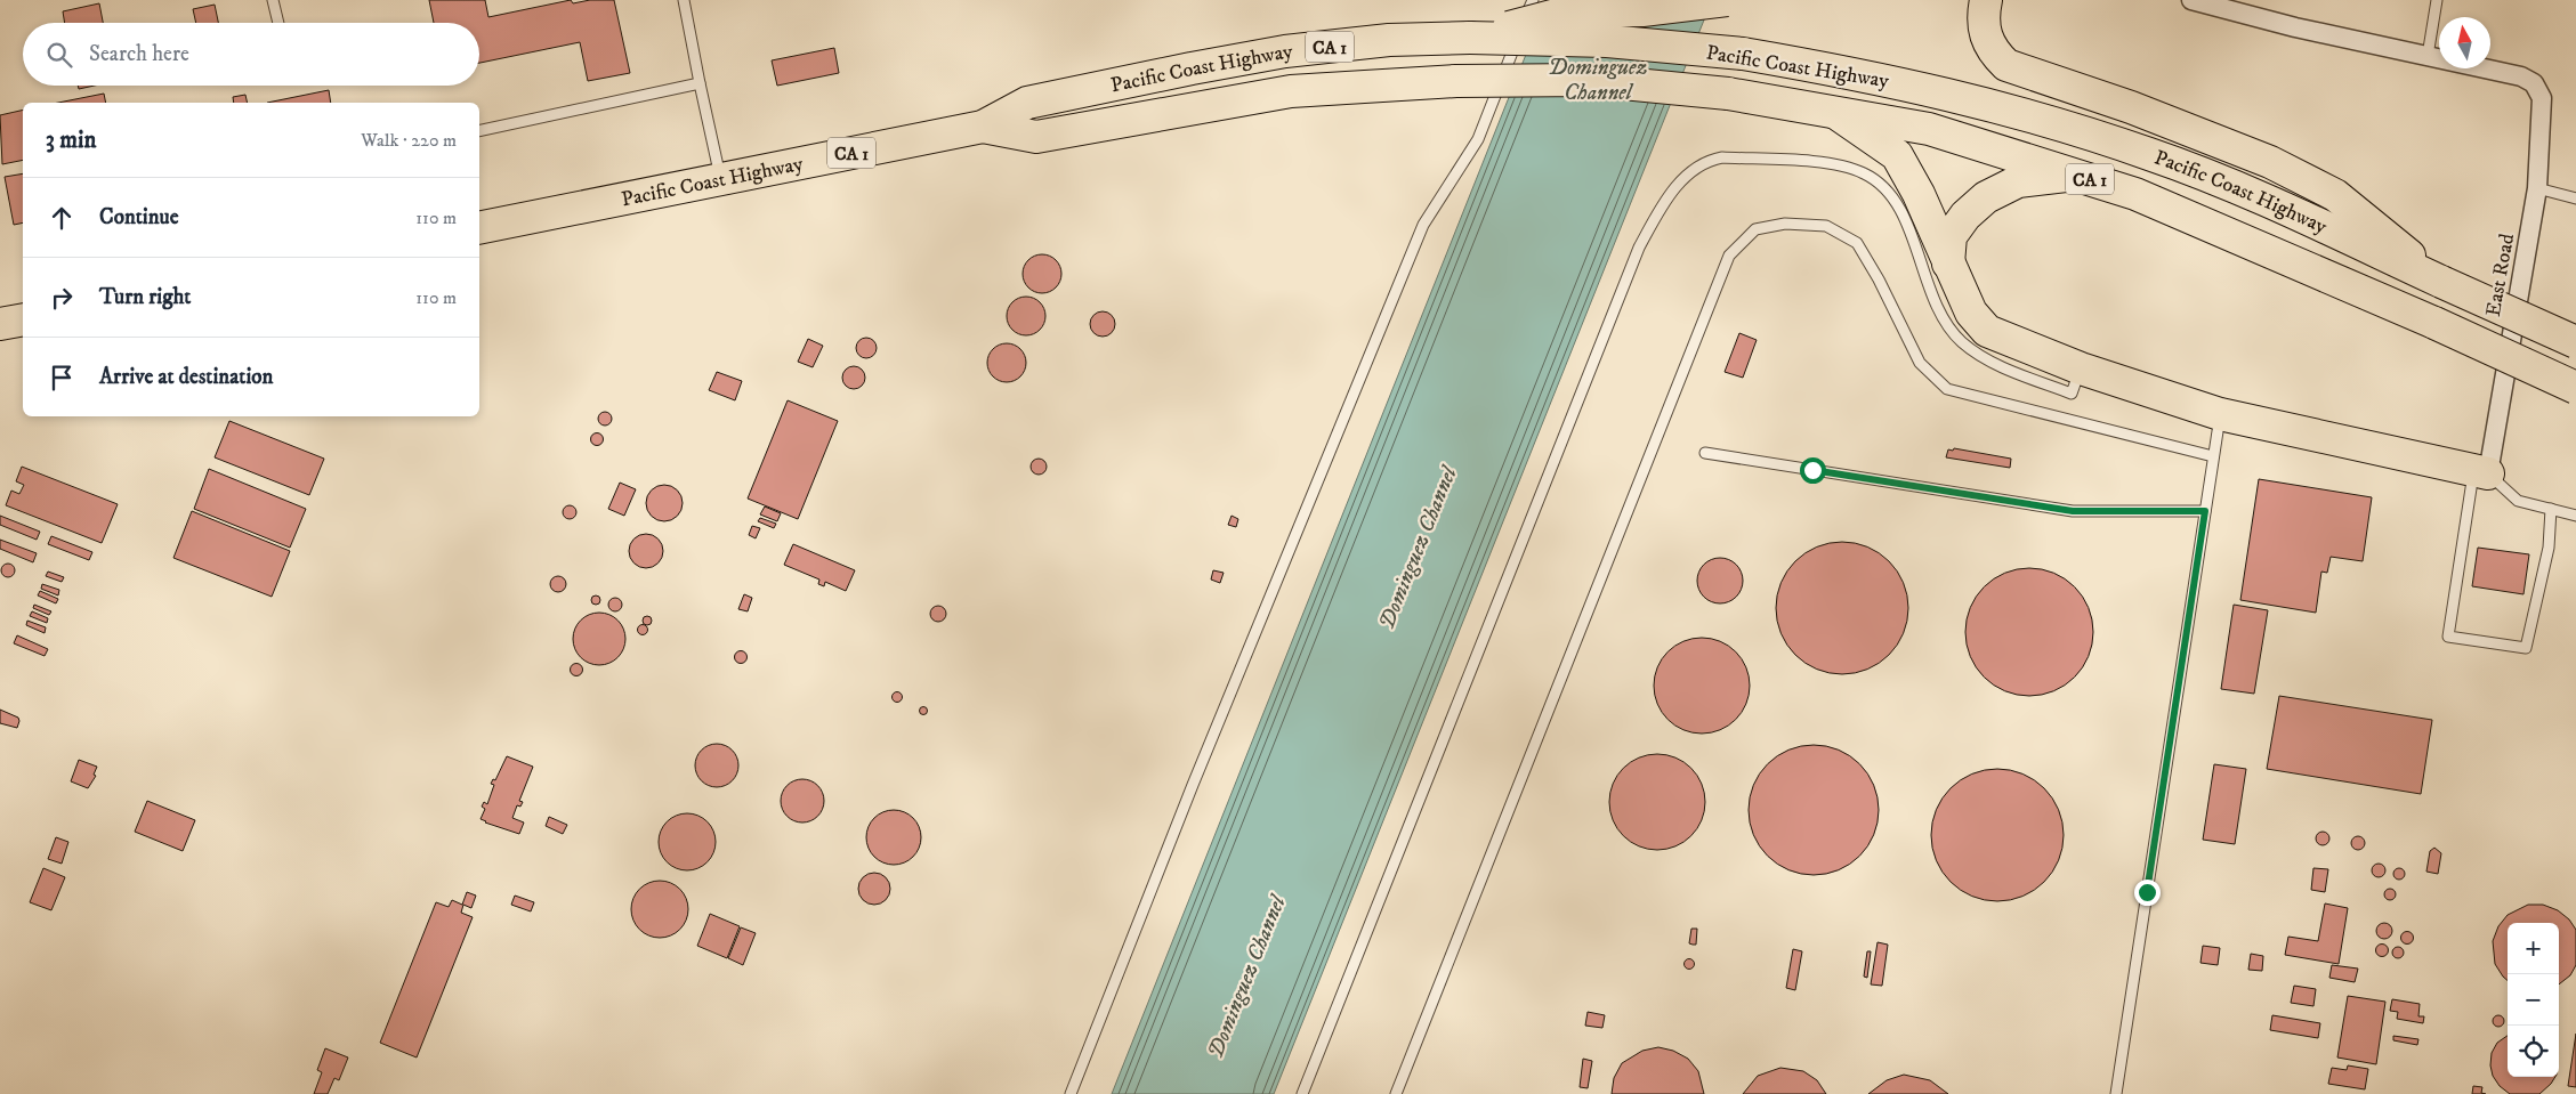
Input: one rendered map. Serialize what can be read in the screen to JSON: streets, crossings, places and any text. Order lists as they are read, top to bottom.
{
  "streets": {
    "highway": ["CA 1", "Pacific Coast Highway"],
    "street": ["East Road"]
  },
  "water": ["Dominguez Channel"],
  "north": "top",
  "page": {
    "search": "Search here",
    "heading": ["3 min", "Walk · 220 m"],
    "list": [
      ["Continue", "110 m"],
      ["Turn right", "110 m"],
      "Arrive at destination"
    ],
    "map_buttons": ["+", "−"]
  }
}
